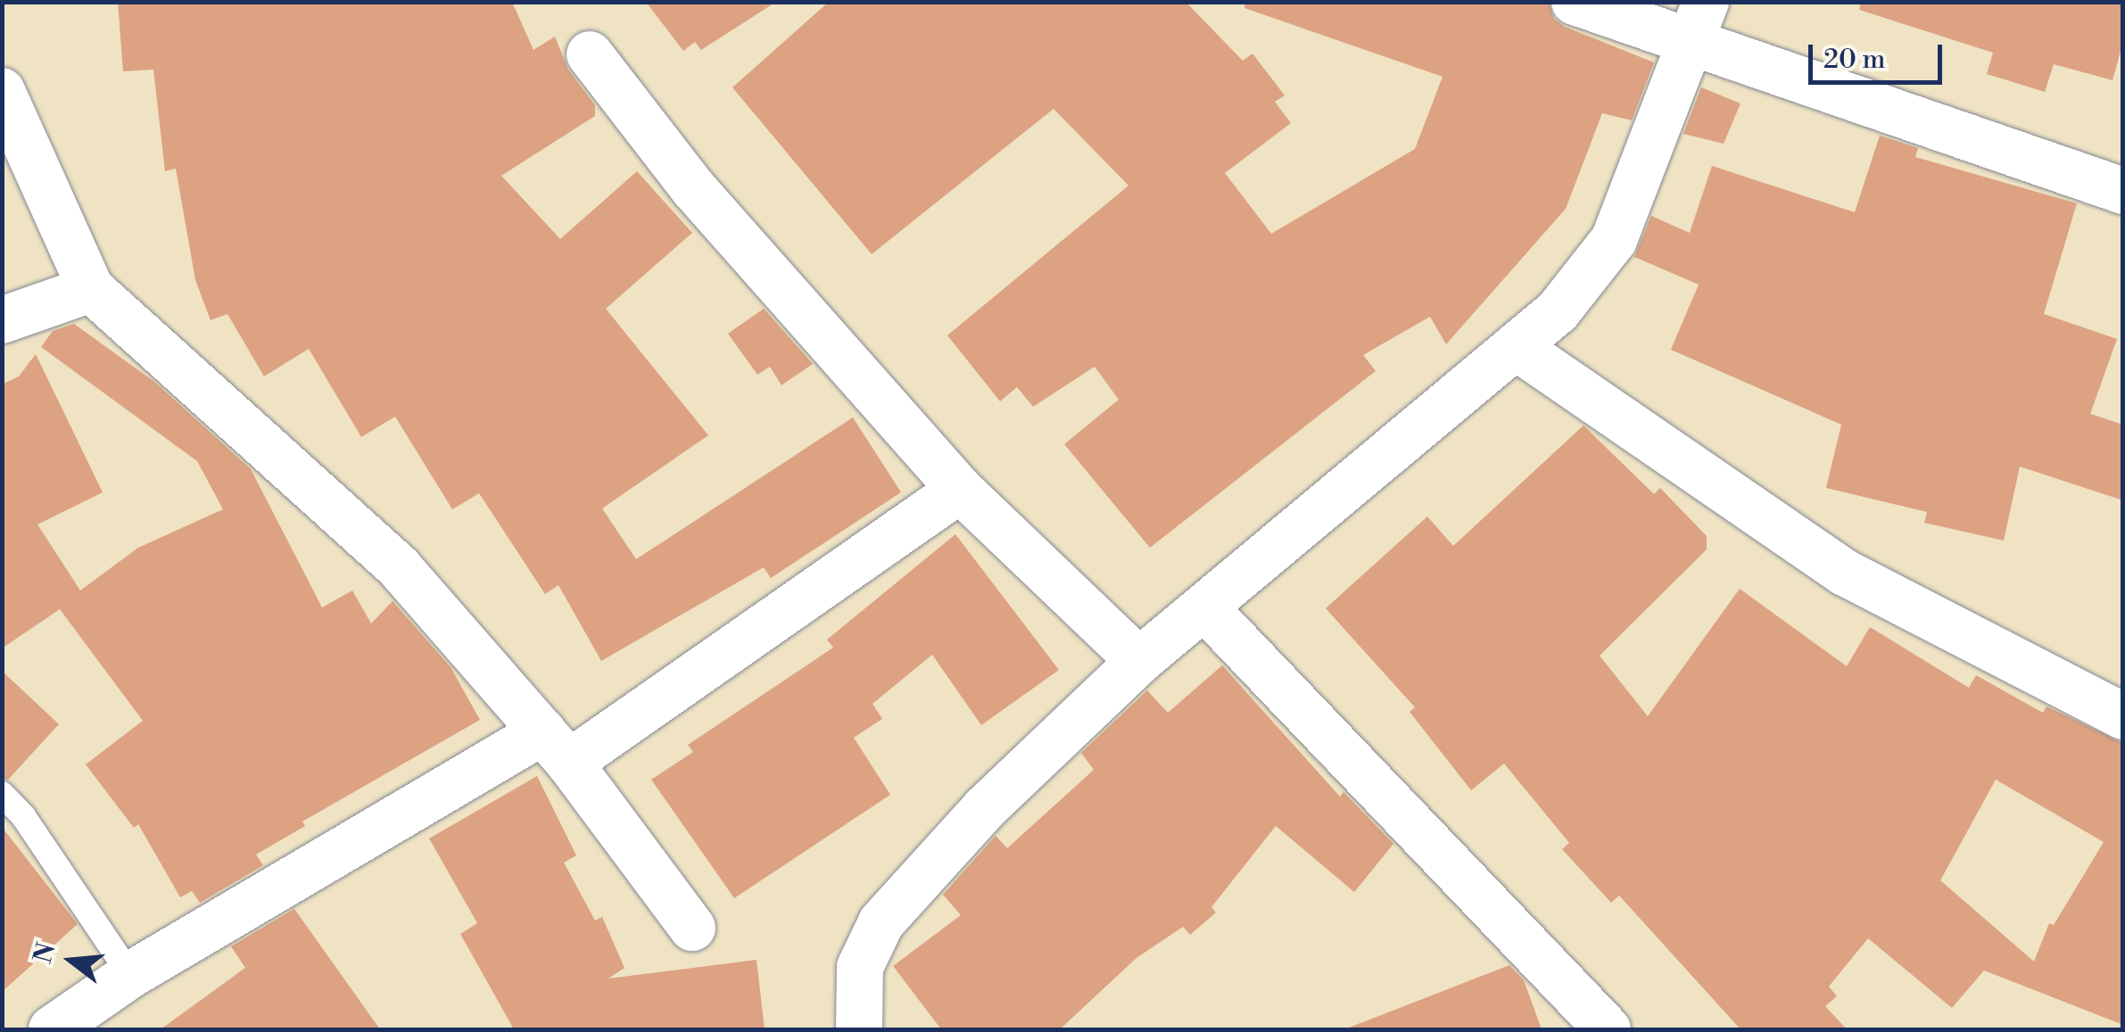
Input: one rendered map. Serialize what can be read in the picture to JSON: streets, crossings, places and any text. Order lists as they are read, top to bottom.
{
  "scale_bar": "20 m",
  "north": "left"
}
